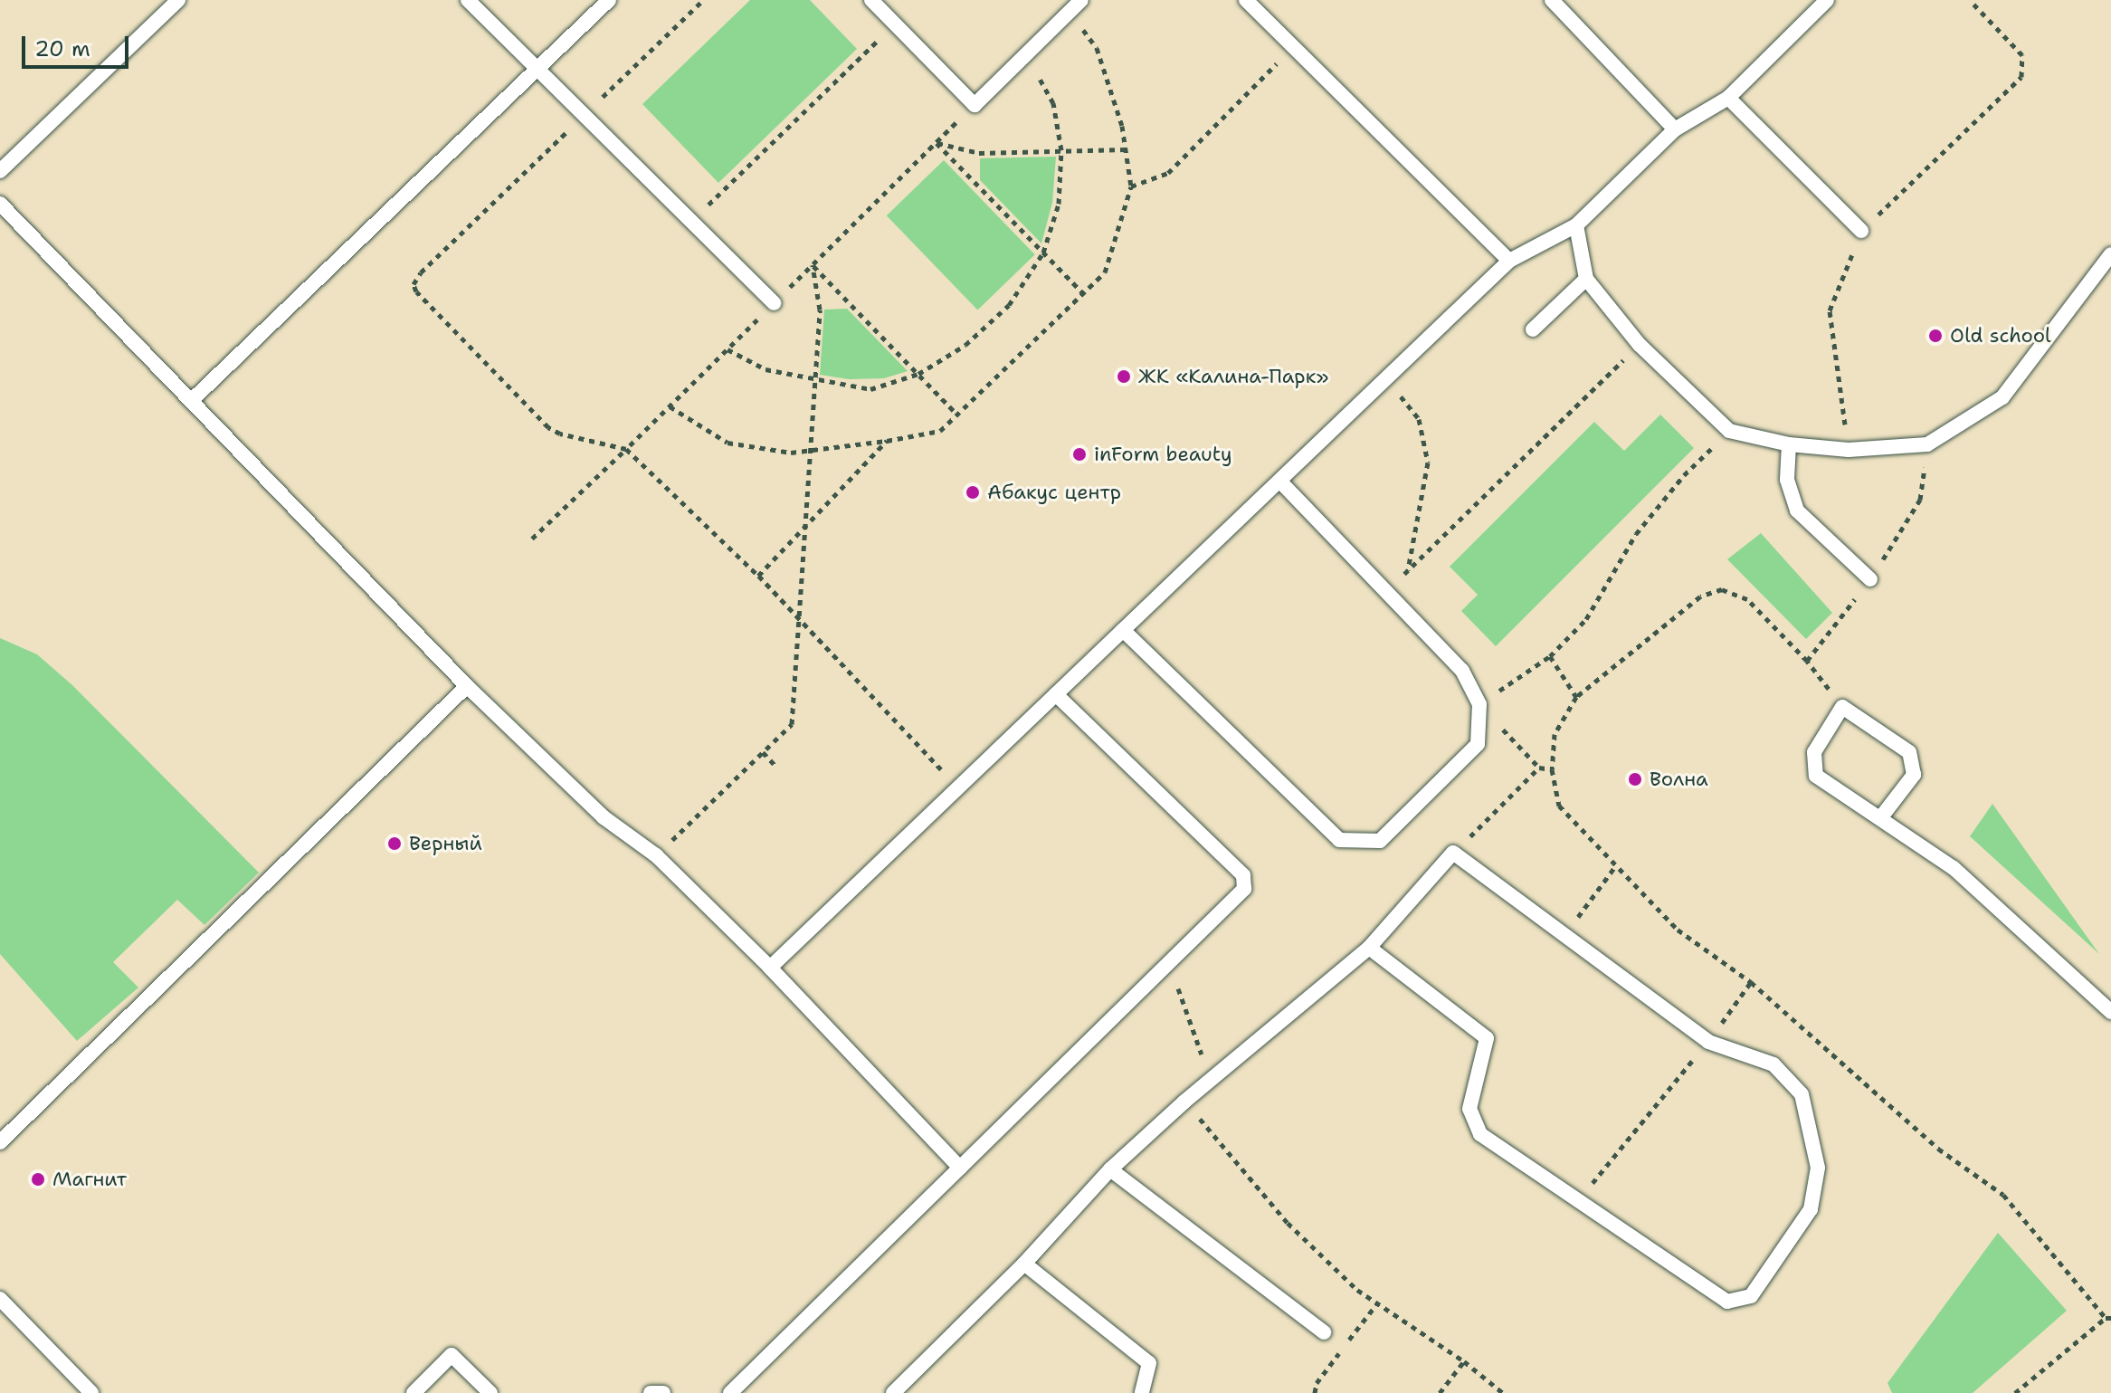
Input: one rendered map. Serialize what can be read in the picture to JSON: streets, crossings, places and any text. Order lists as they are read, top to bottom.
{
  "places": [
    "Old school",
    "ЖК «Калина-Парк»",
    "inForm beauty",
    "Абакус центр",
    "Волна",
    "Верный",
    "Магнит"
  ],
  "scale_bar": "20 m"
}
